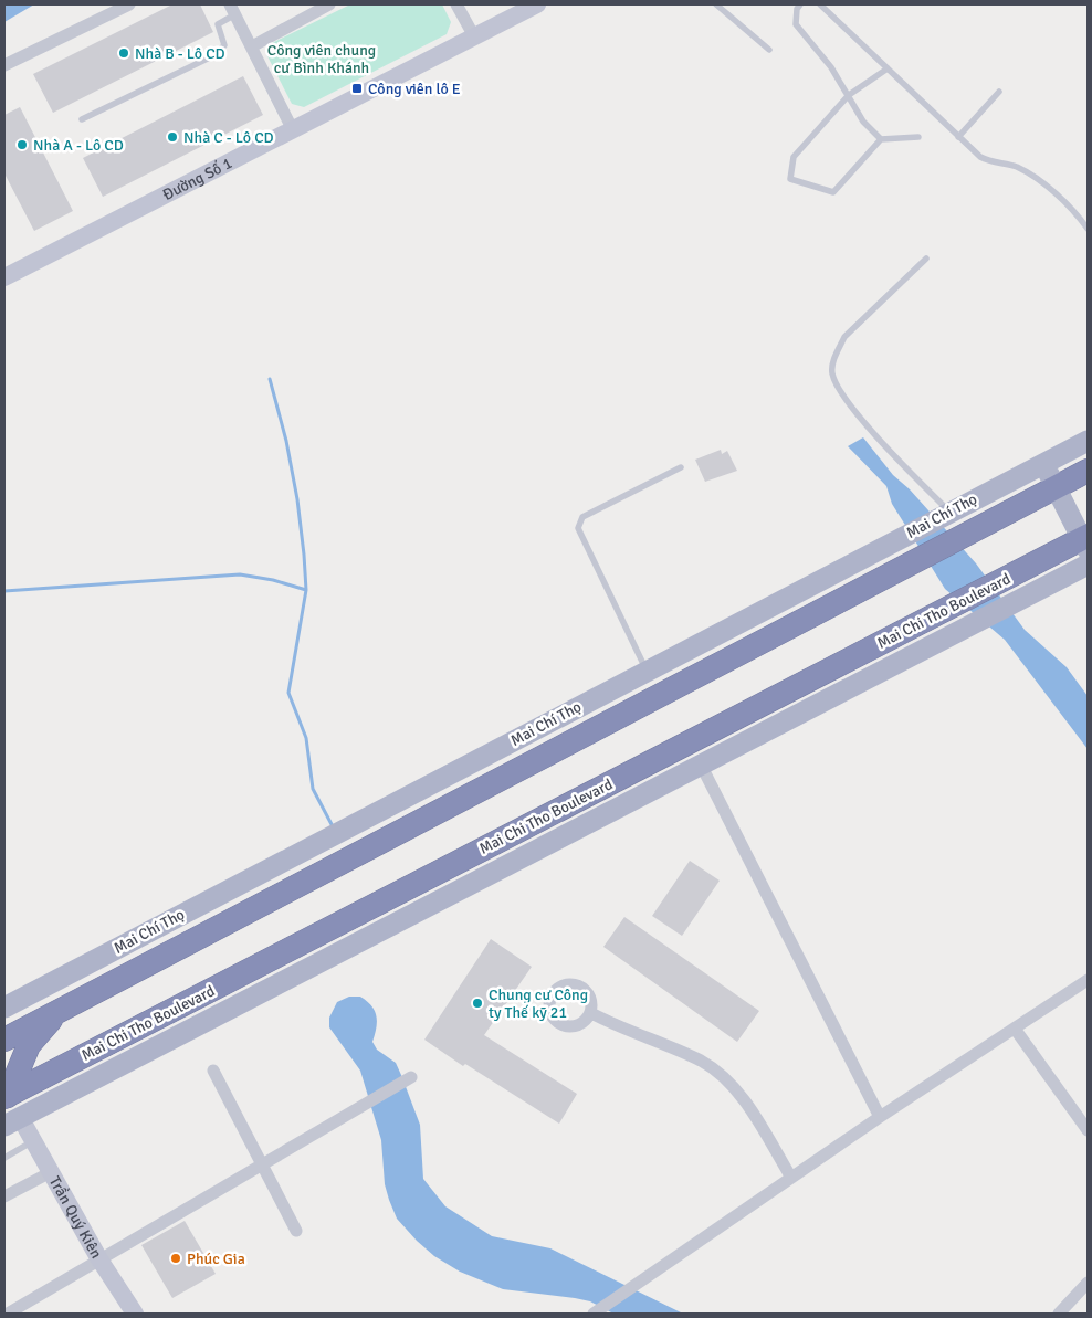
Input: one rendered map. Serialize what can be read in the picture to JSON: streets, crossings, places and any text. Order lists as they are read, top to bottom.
{
  "streets": {
    "highway": ["Mai Chí Thọ", "Mai Chi Tho Boulevard"],
    "street": ["Đường Số 1", "Trần Quý Kiên"]
  },
  "crossings": [
    ["Mai Chi Tho Boulevard", "Trần Quý Kiên"]
  ],
  "parks": ["Công viên chung cư Bình Khánh"],
  "places": {
    "other": [
      "Nhà B - Lô CD",
      "Nhà C - Lô CD",
      "Nhà A - Lô CD",
      "Chung cư Công ty Thế kỹ 21",
      "Phúc Gia"
    ],
    "transit": ["Công viên lô E"]
  }
}
